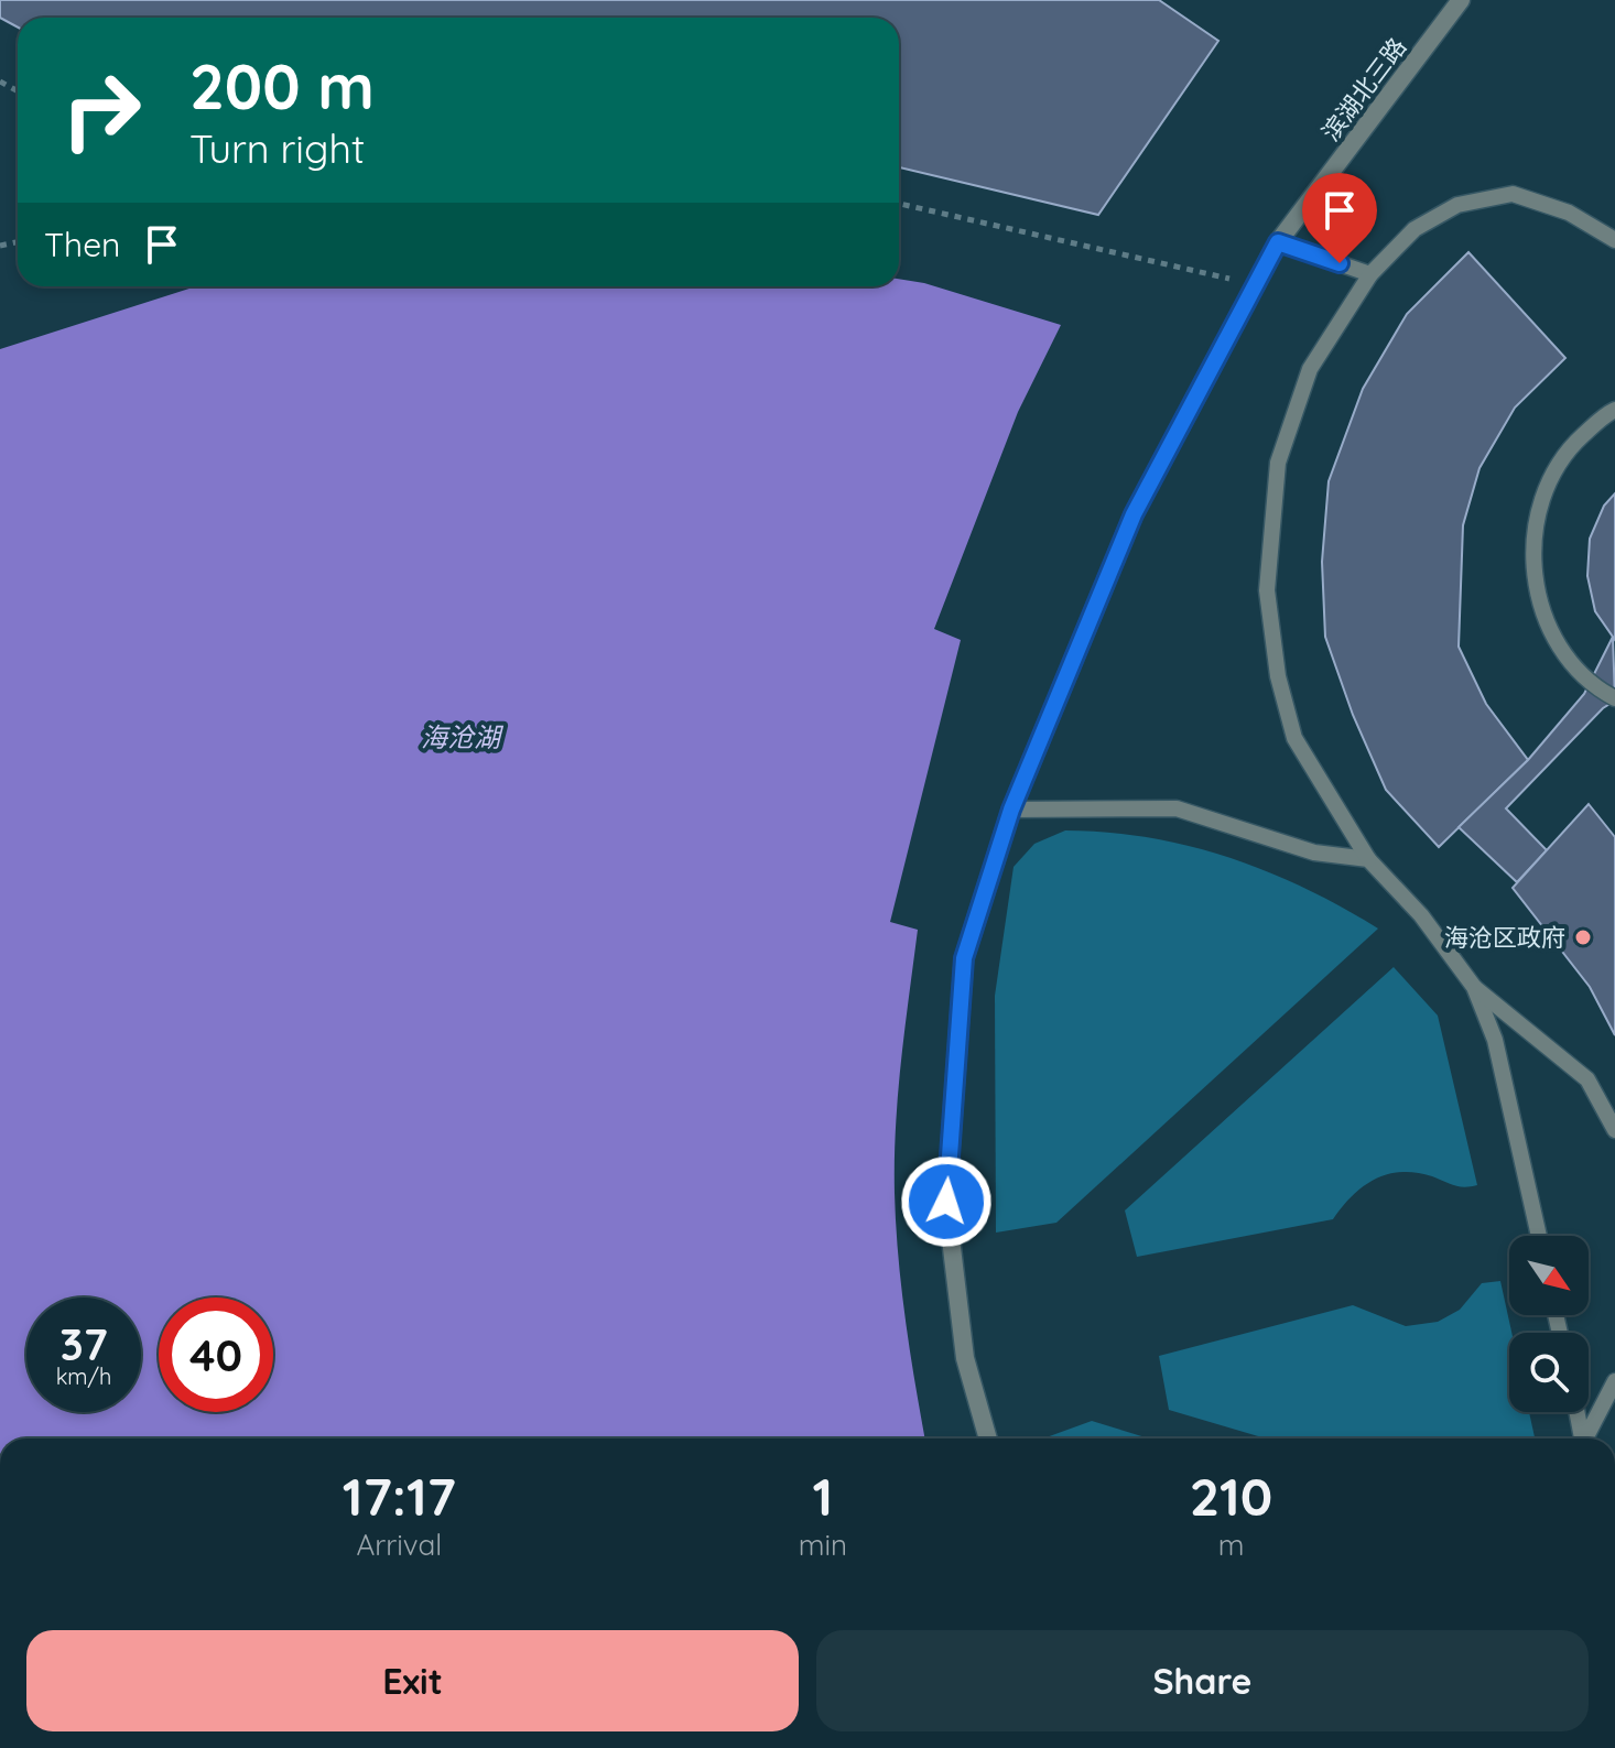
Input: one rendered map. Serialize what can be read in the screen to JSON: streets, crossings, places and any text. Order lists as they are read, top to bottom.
{
  "streets": {
    "street": ["滨湖北三路"]
  },
  "water": ["海沧湖"],
  "places": ["海沧区政府"],
  "north": "bottom right",
  "page": {
    "turn": ["200 m", "Turn right"],
    "then": "Then",
    "speed": "37 km/h",
    "limit": "40",
    "eta": [
      "17:17",
      "Arrival",
      "1",
      "min",
      "210",
      "m"
    ],
    "buttons": ["Exit", "Share"]
  }
}
